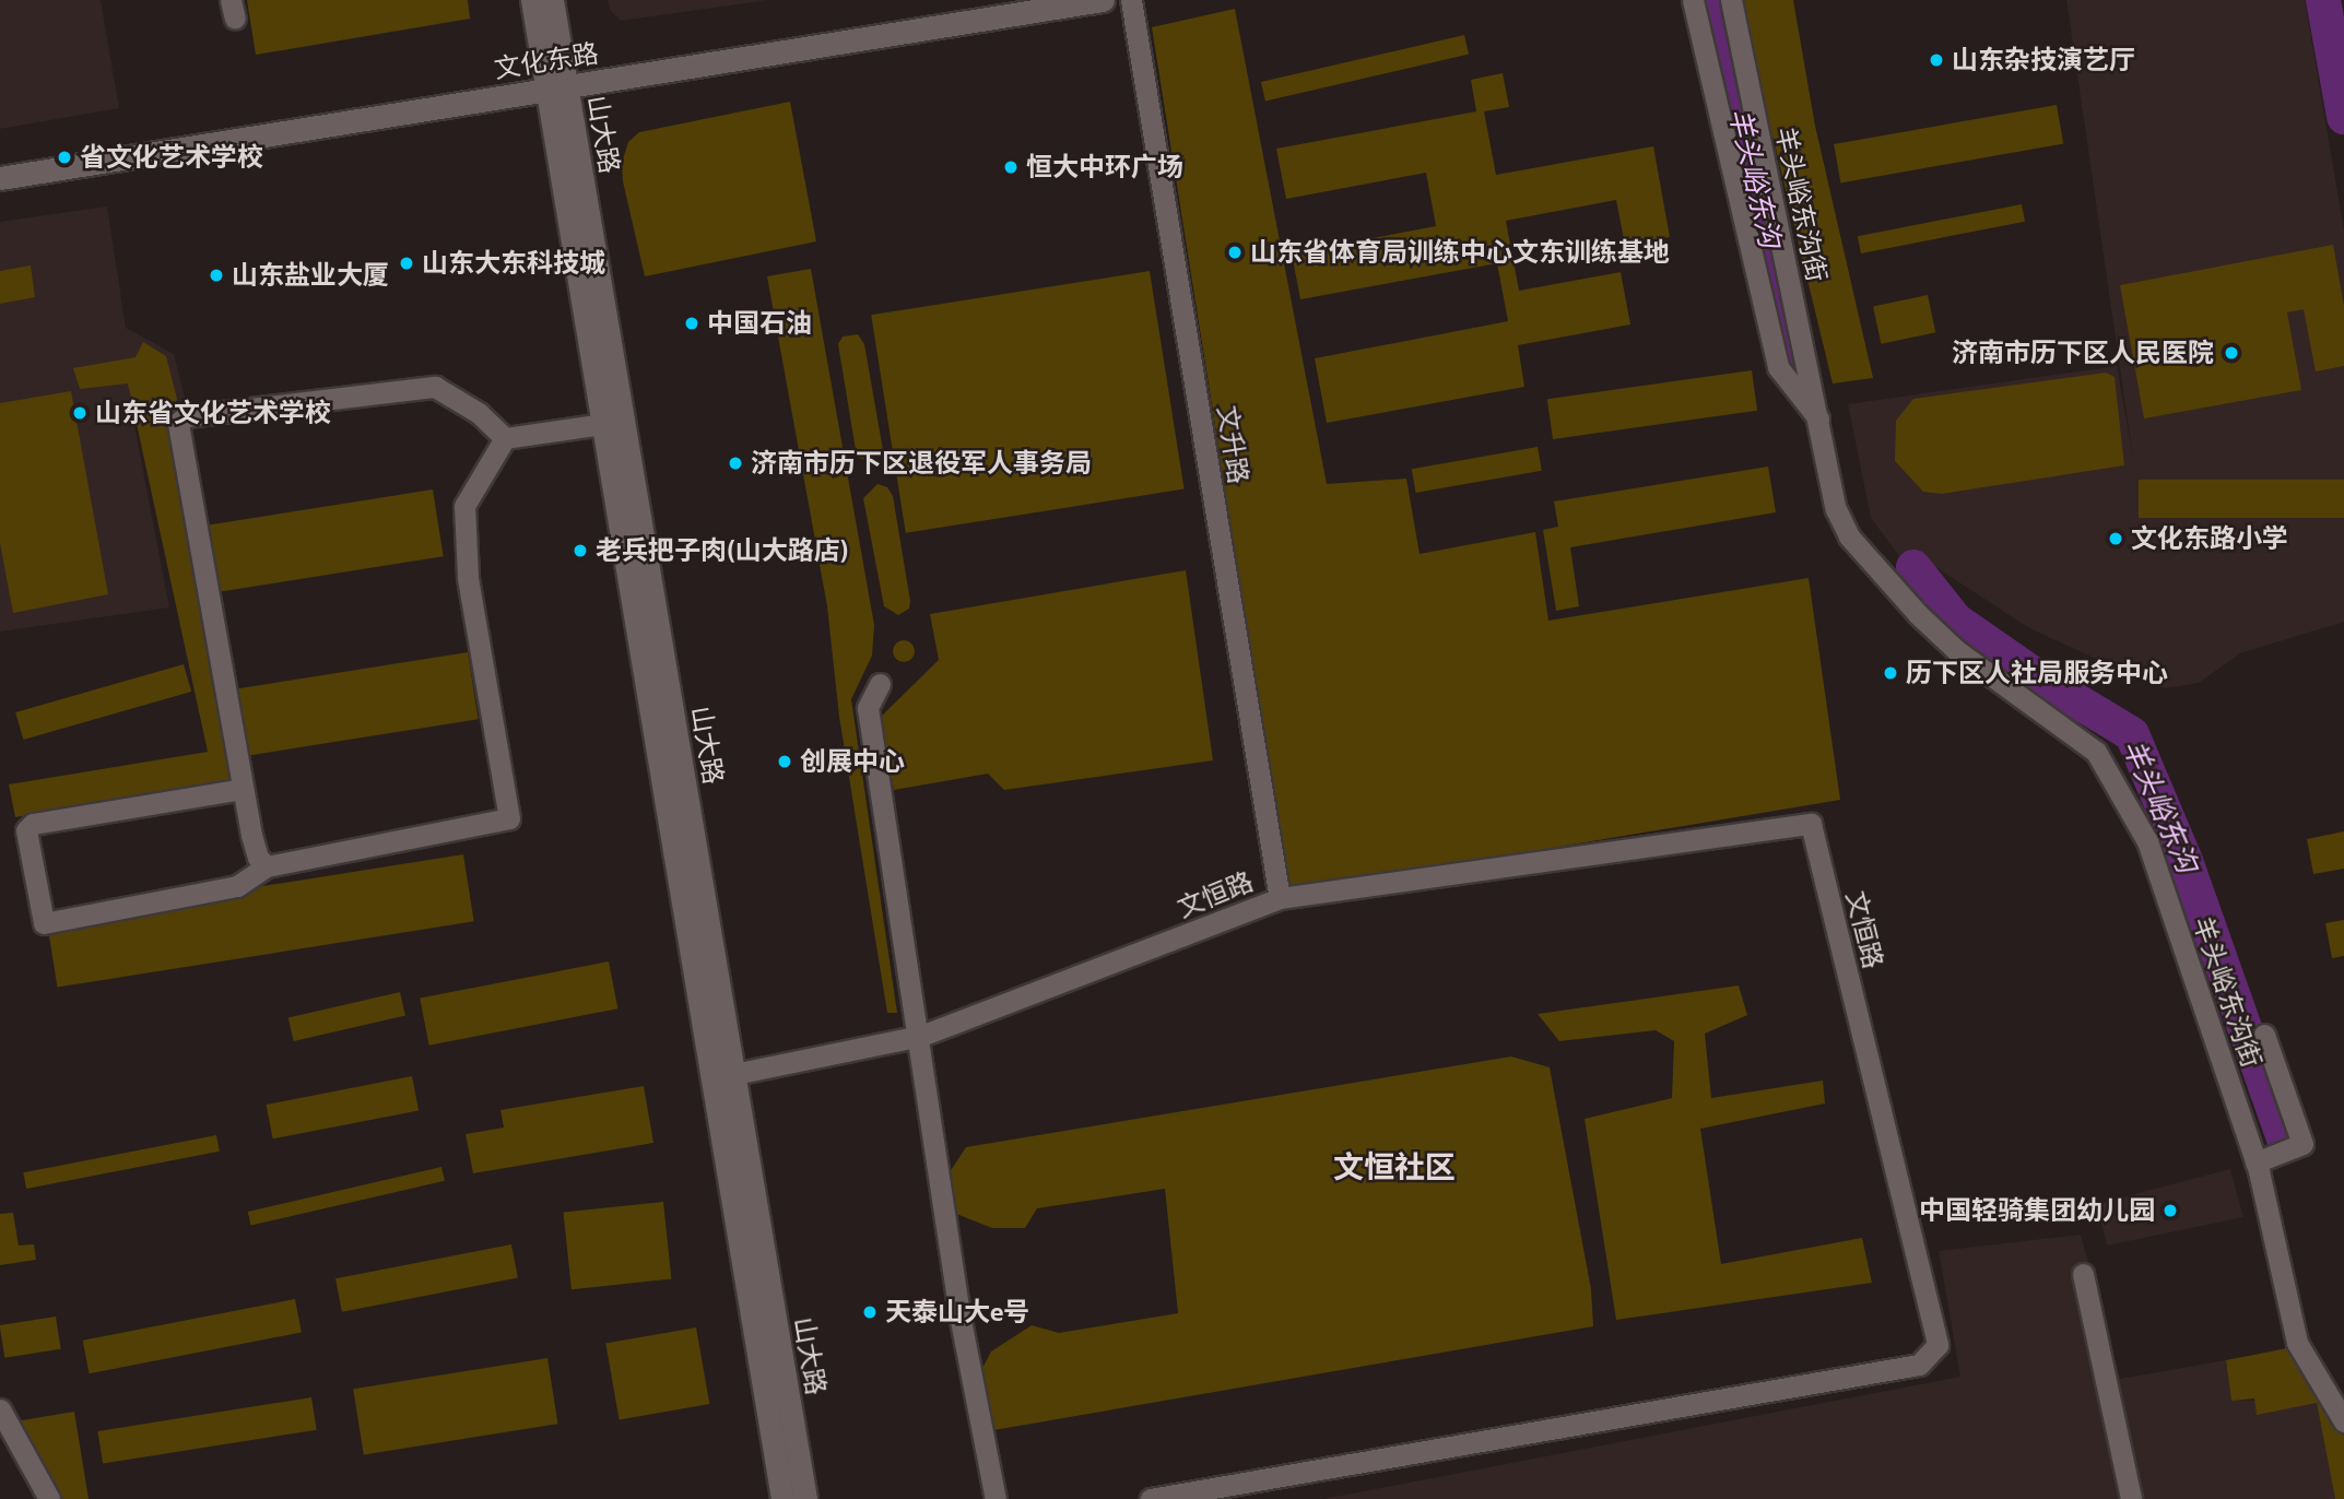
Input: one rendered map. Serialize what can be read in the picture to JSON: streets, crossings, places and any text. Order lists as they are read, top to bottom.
{
  "streets": {
    "main road": ["文化东路", "山大路"],
    "street": ["羊头峪东沟街", "文升路", "文恒路"]
  },
  "crossings": [
    ["文化东路", "山大路"],
    ["山大路", "文恒路"],
    ["文升路", "文恒路"]
  ],
  "districts": ["文恒社区"],
  "water": ["羊头峪东沟"],
  "places": [
    "山东杂技演艺厅",
    "省文化艺术学校",
    "恒大中环广场",
    "山东省体育局训练中心文东训练基地",
    "山东大东科技城",
    "山东盐业大厦",
    "中国石油",
    "济南市历下区人民医院",
    "山东省文化艺术学校",
    "济南市历下区退役军人事务局",
    "文化东路小学",
    "老兵把子肉(山大路店)",
    "历下区人社局服务中心",
    "创展中心",
    "中国轻骑集团幼儿园",
    "天泰山大e号"
  ]
}
